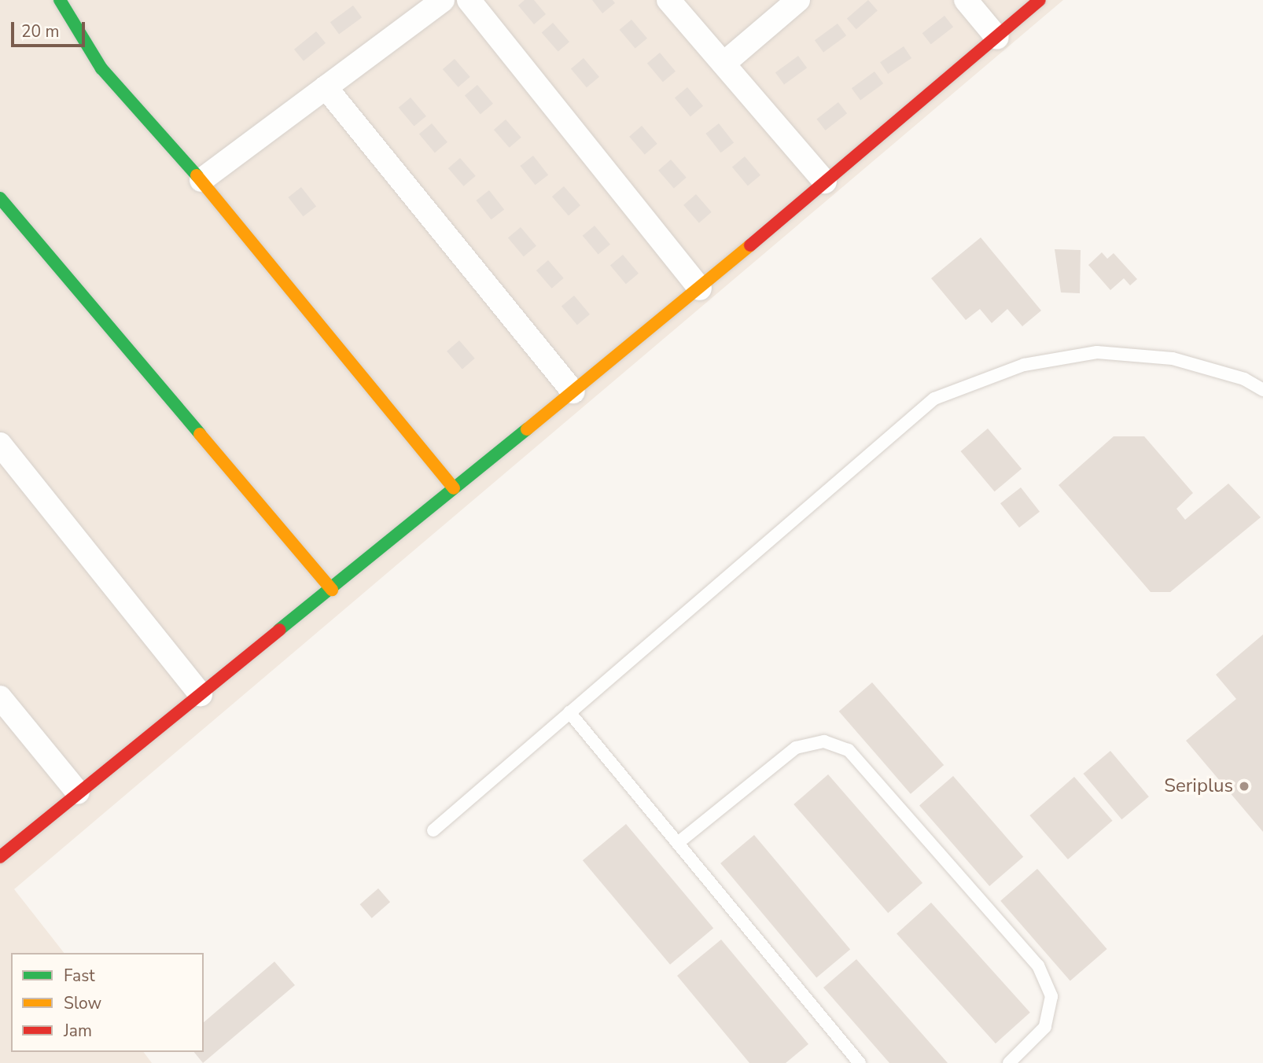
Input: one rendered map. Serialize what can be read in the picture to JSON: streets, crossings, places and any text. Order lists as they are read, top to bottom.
{
  "places": ["Seriplus"],
  "legend": ["Fast", "Slow", "Jam"],
  "scale_bar": "20 m"
}
